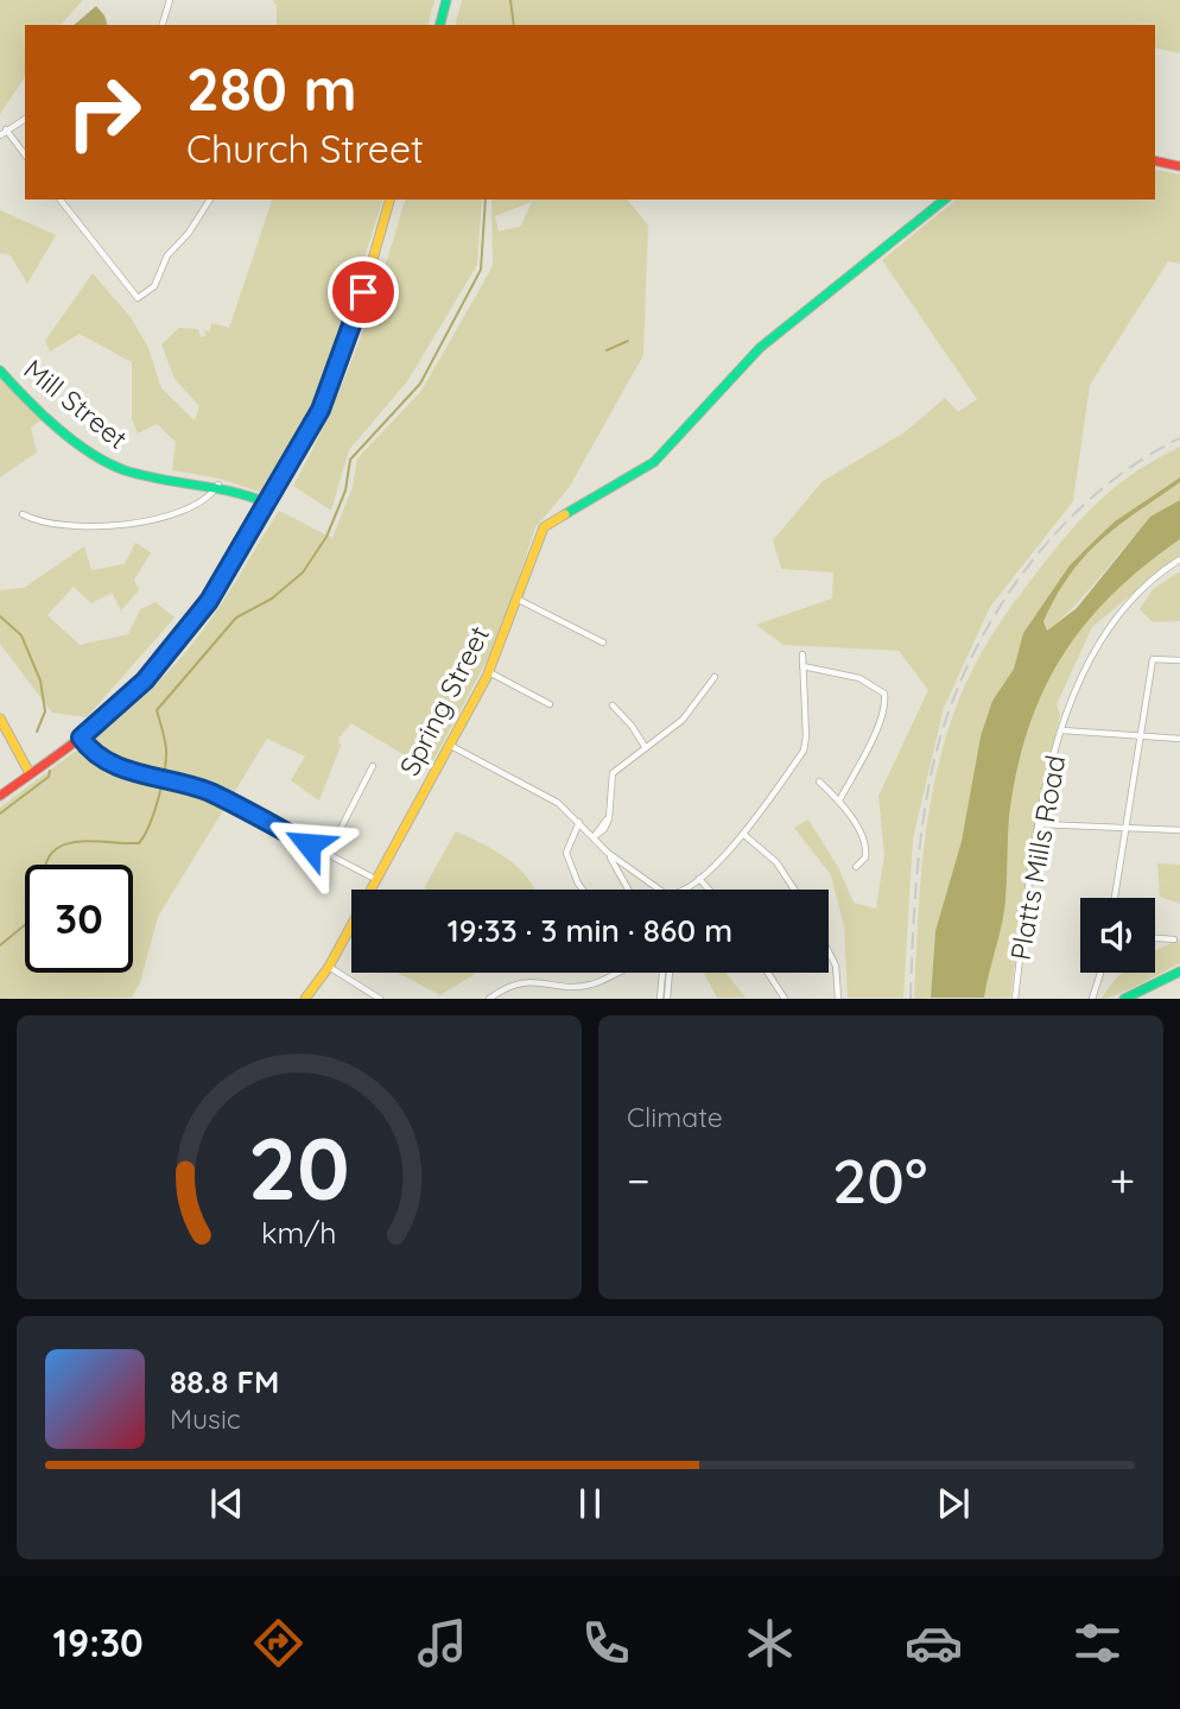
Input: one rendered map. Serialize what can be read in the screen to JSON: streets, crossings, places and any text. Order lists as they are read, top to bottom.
{
  "streets": {
    "main road": ["Mill Street", "Spring Street"],
    "street": ["Platts Mills Road"]
  },
  "page": {
    "turn": ["280 m", "Church Street"],
    "limit": "30",
    "trip": "19:33 · 3 min · 860 m",
    "tile": "Climate",
    "heat": ["−", "20°", "+"],
    "song": ["88.8 FM", "Music"],
    "tabs": "19:30",
    "gauge": ["20", "km/h"]
  }
}
